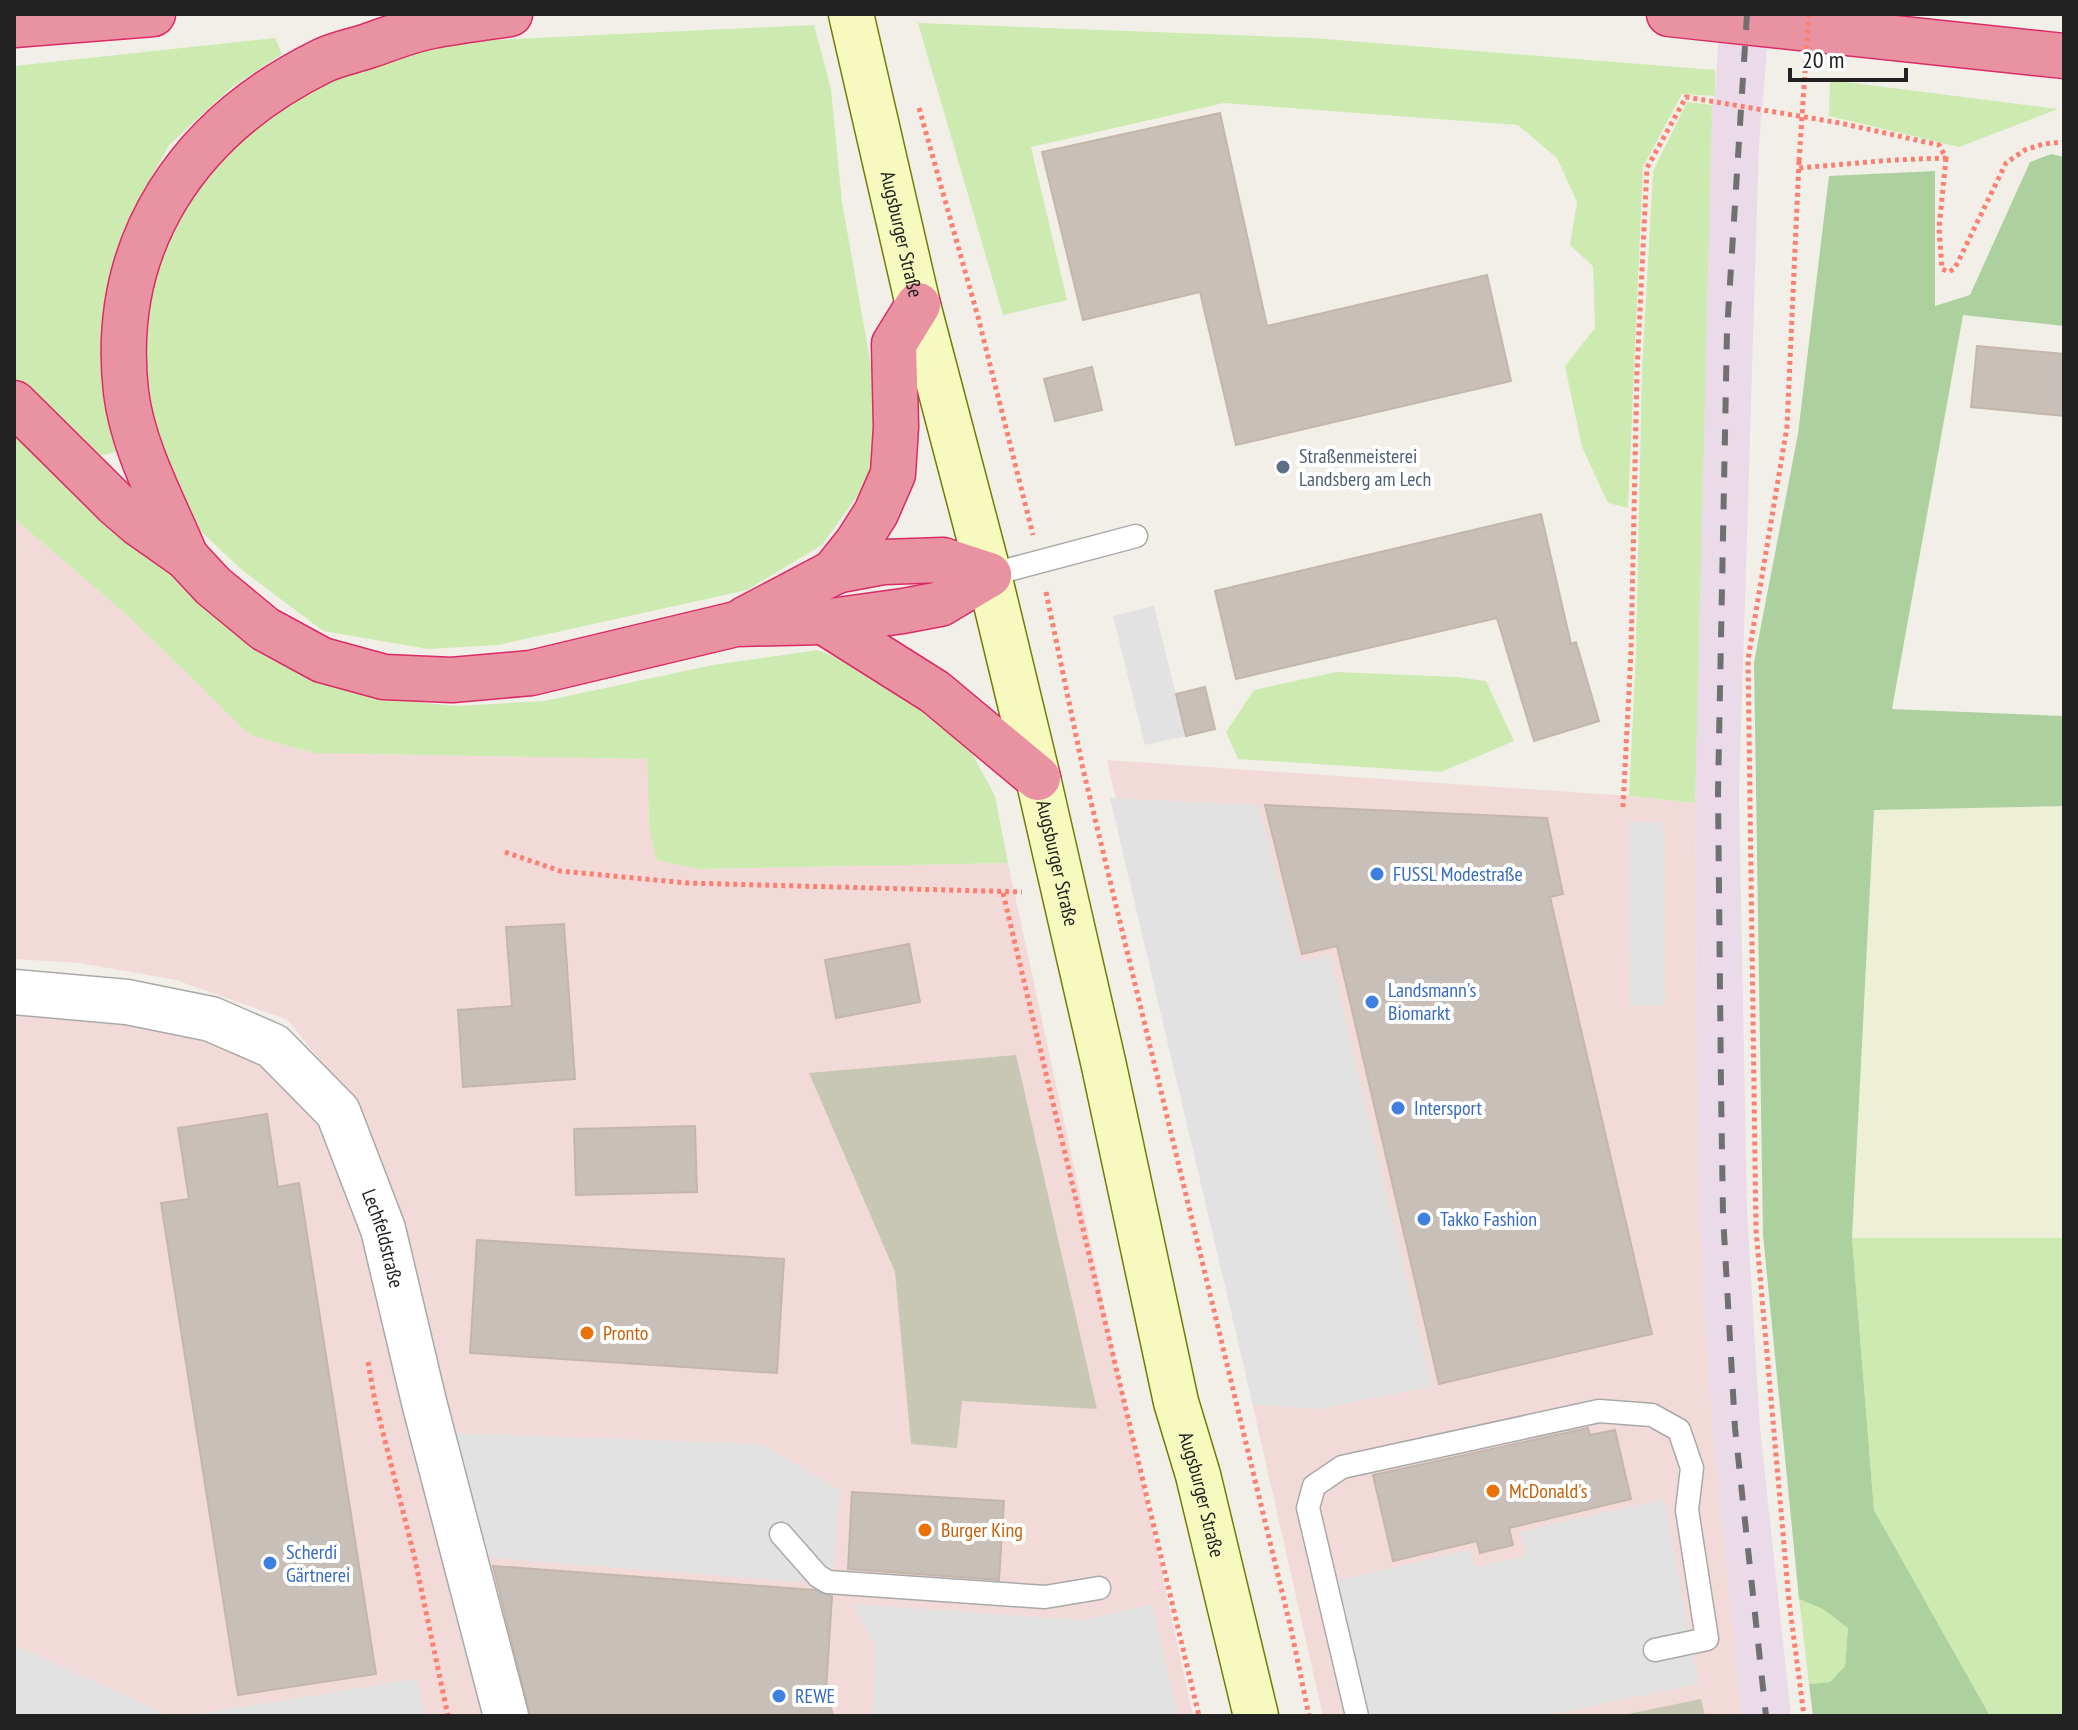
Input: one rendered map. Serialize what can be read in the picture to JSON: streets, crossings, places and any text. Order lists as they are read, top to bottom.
{
  "streets": {
    "main road": ["Augsburger Straße"],
    "street": ["Lechfeldstraße"]
  },
  "places": [
    "Straßenmeisterei Landsberg am Lech",
    "FUSSL Modestraße",
    "Landsmann's Biomarkt",
    "Intersport",
    "Takko Fashion",
    "Pronto",
    "McDonald's",
    "Burger King",
    "Scherdi Gärtnerei",
    "REWE"
  ],
  "scale_bar": "20 m"
}
